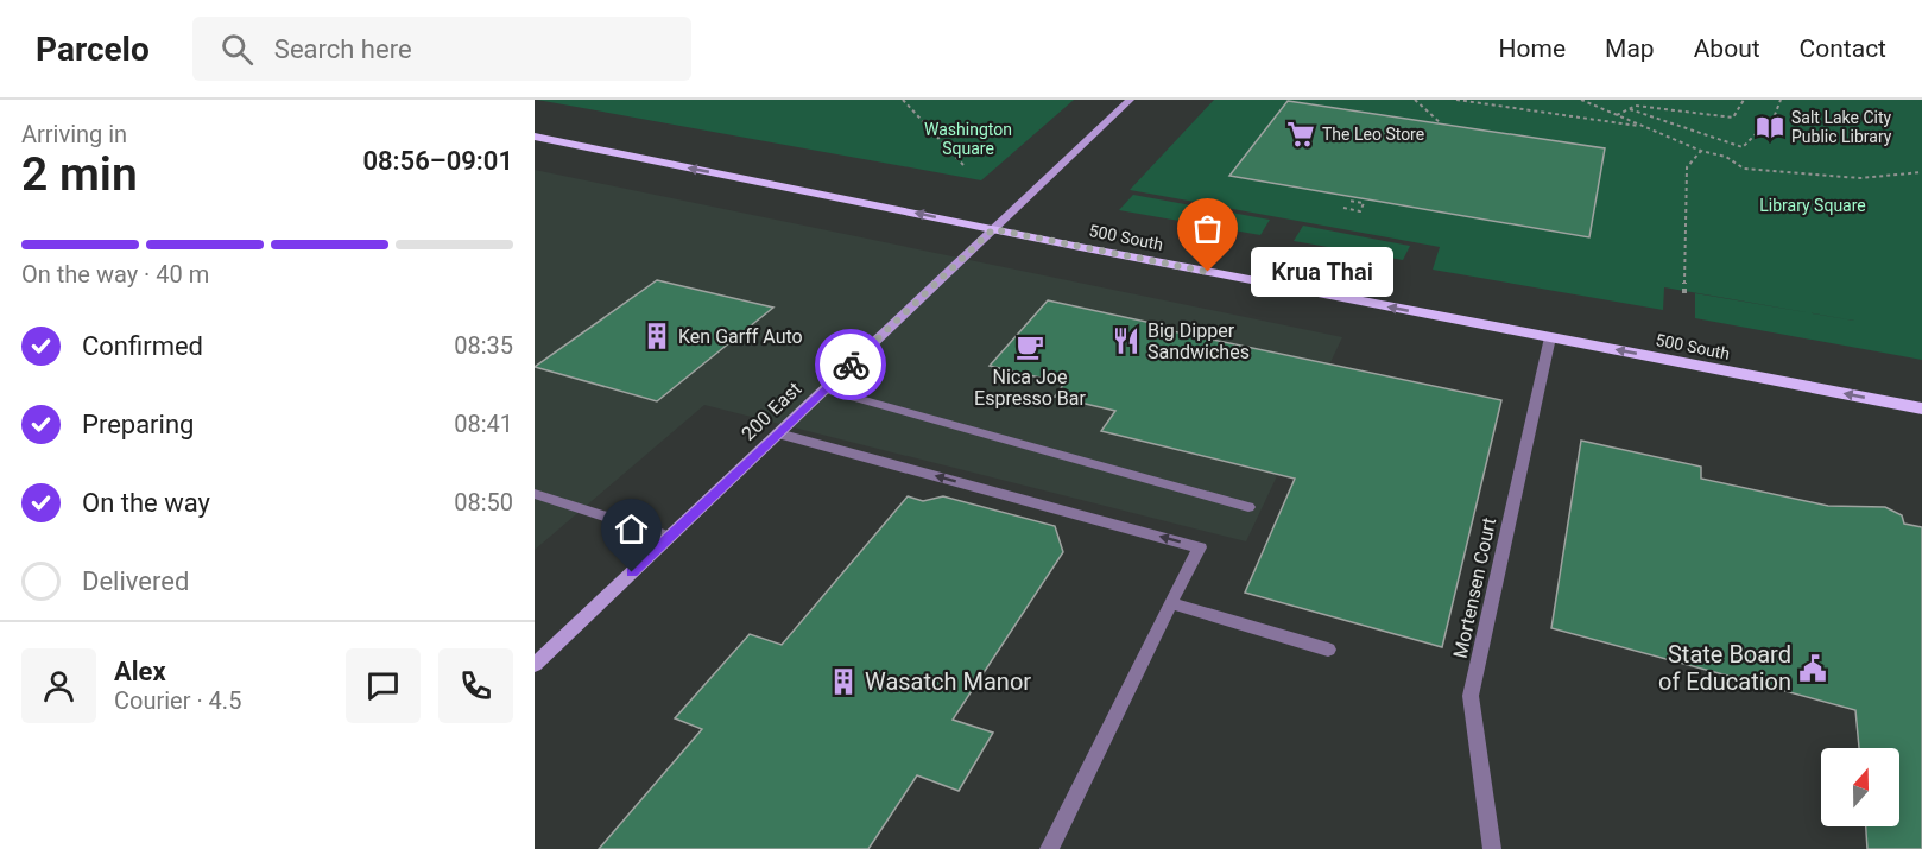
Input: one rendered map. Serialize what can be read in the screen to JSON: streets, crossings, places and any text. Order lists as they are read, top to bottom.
{
  "streets": {
    "main road": ["500 South"],
    "street": ["200 East"],
    "lane": ["Mortensen Court"]
  },
  "crossings": [
    ["500 South", "200 East"],
    ["500 South", "Mortensen Court"]
  ],
  "one_way": ["500 South"],
  "parks": ["Washington Square", "Library Square"],
  "places": {
    "library": ["Salt Lake City Public Library"],
    "supermarket": ["The Leo Store"],
    "other": ["Krua Thai"],
    "building": ["Ken Garff Auto", "Wasatch Manor"],
    "restaurant": ["Big Dipper Sandwiches"],
    "cafe": ["Nica Joe Espresso Bar"],
    "public building": ["State Board of Education"]
  },
  "north": "top",
  "page": {
    "header": "Parcelo",
    "search": "Search here",
    "nav": [
      "Home",
      "Map",
      "About",
      "Contact"
    ],
    "heading": ["2 min", "Arriving in", "08:56–09:01"],
    "panel": ["Alex", "Courier · 4.5"],
    "bar": "On the way · 40 m",
    "bubble": "Krua Thai",
    "list": [
      ["Confirmed", "08:35"],
      ["Preparing", "08:41"],
      ["On the way", "08:50"],
      "Delivered"
    ]
  }
}
